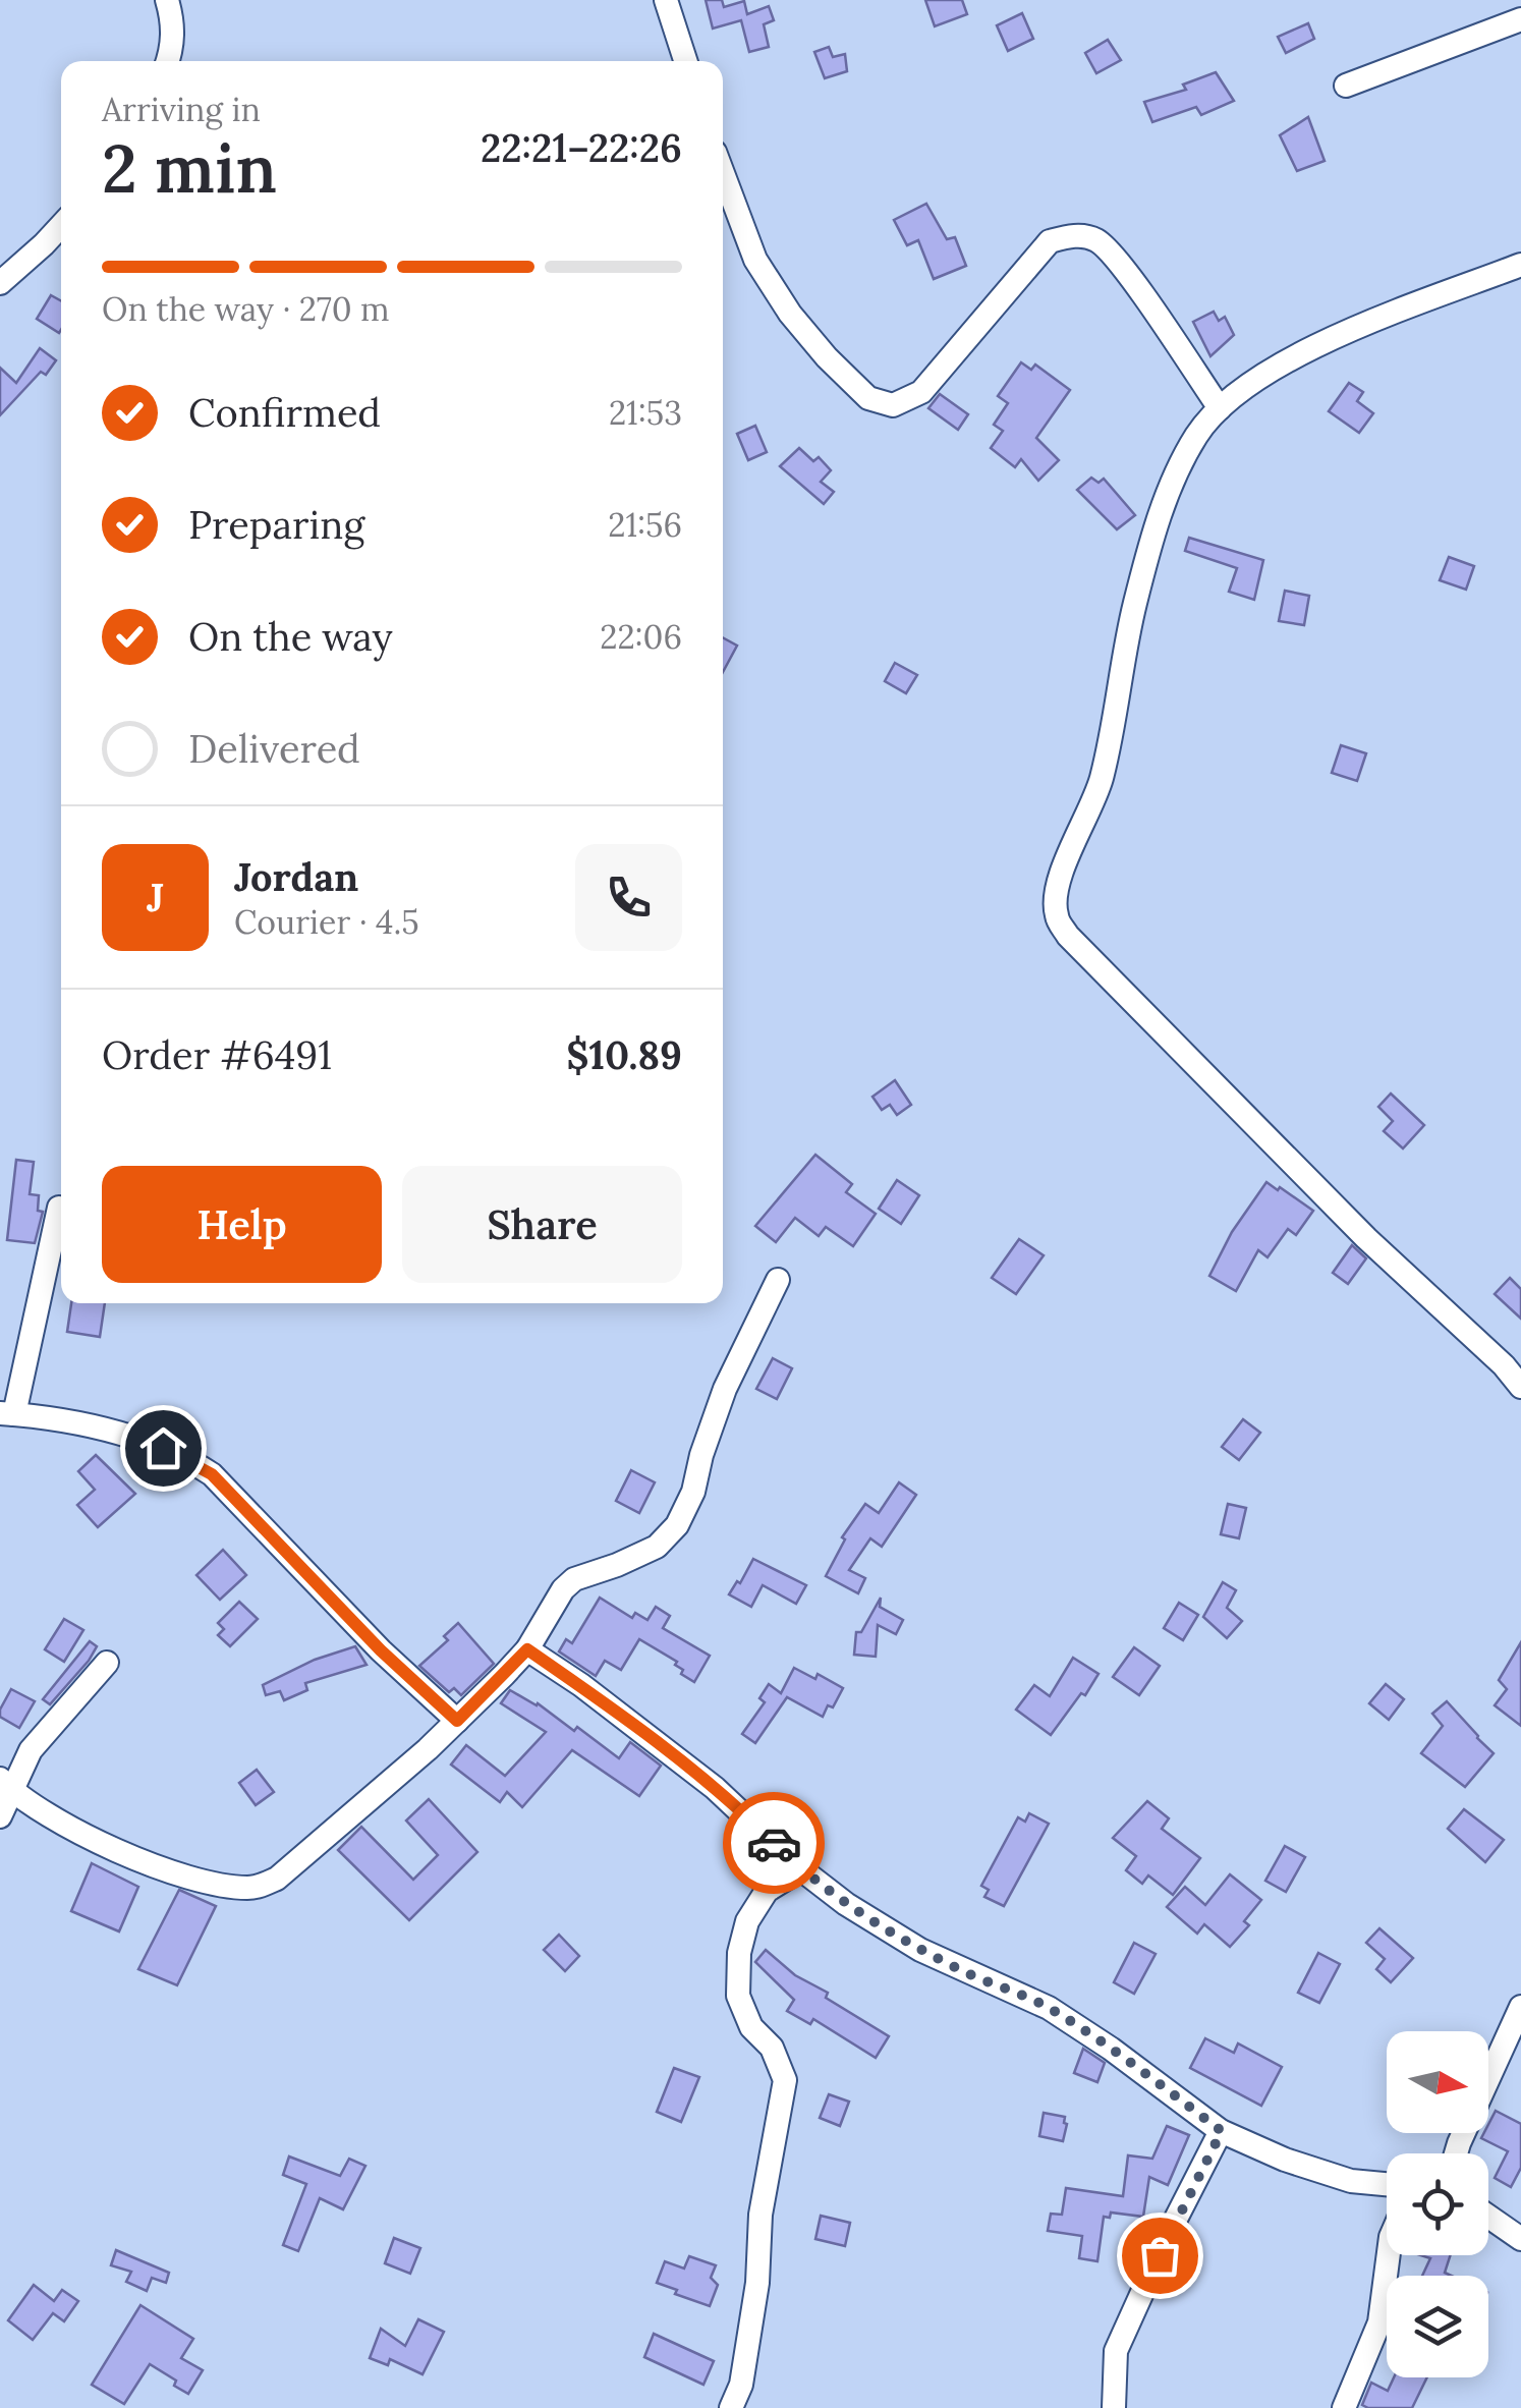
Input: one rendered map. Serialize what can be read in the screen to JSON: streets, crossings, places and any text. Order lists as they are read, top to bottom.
{
  "north": "right",
  "page": {
    "heading": ["2 min", "Arriving in", "22:21–22:26"],
    "panel": [
      "Jordan",
      "Courier · 4.5",
      "Order #6491",
      "$10.89"
    ],
    "bar": "On the way · 270 m",
    "list": [
      ["Confirmed", "21:53"],
      ["Preparing", "21:56"],
      ["On the way", "22:06"],
      "Delivered"
    ],
    "round": "J",
    "buttons": ["Help", "Share"]
  }
}
